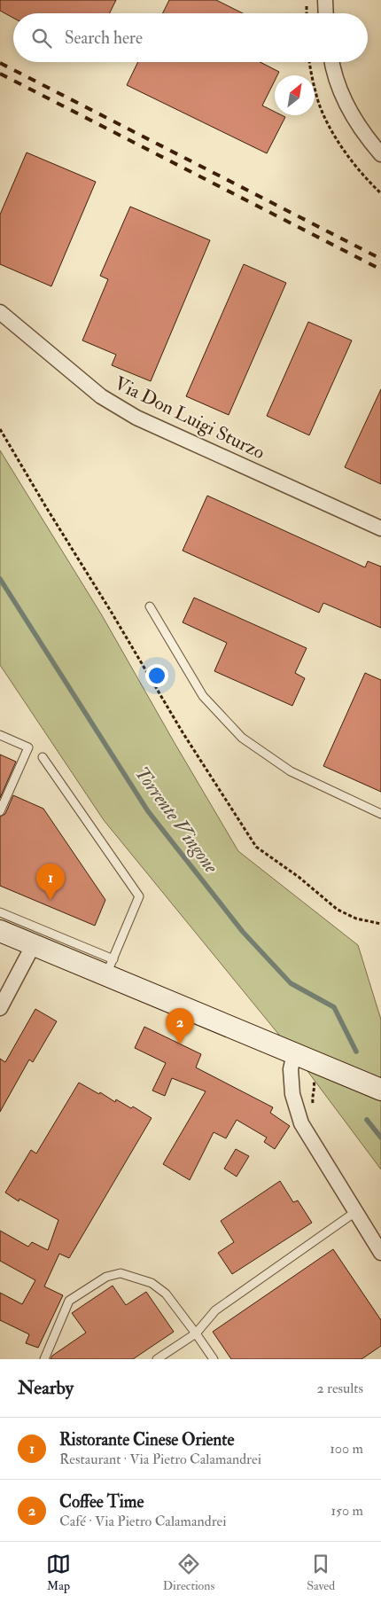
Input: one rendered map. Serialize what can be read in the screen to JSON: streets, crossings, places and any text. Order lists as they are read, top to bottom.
{
  "streets": {
    "street": ["Via Don Luigi Sturzo"]
  },
  "water": ["Torrente Vingone"],
  "north": "top right",
  "page": {
    "search": "Search here",
    "pins": ["1", "2"],
    "heading": ["Nearby", "2 results"],
    "list": [
      {
        "mark": "1",
        "name": "Ristorante Cinese Oriente",
        "note": "Restaurant · Via Pietro Calamandrei",
        "value": "100 m"
      },
      {
        "mark": "2",
        "name": "Coffee Time",
        "note": "Café · Via Pietro Calamandrei",
        "value": "150 m"
      }
    ],
    "nav": ["Map", "Directions", "Saved"]
  }
}
